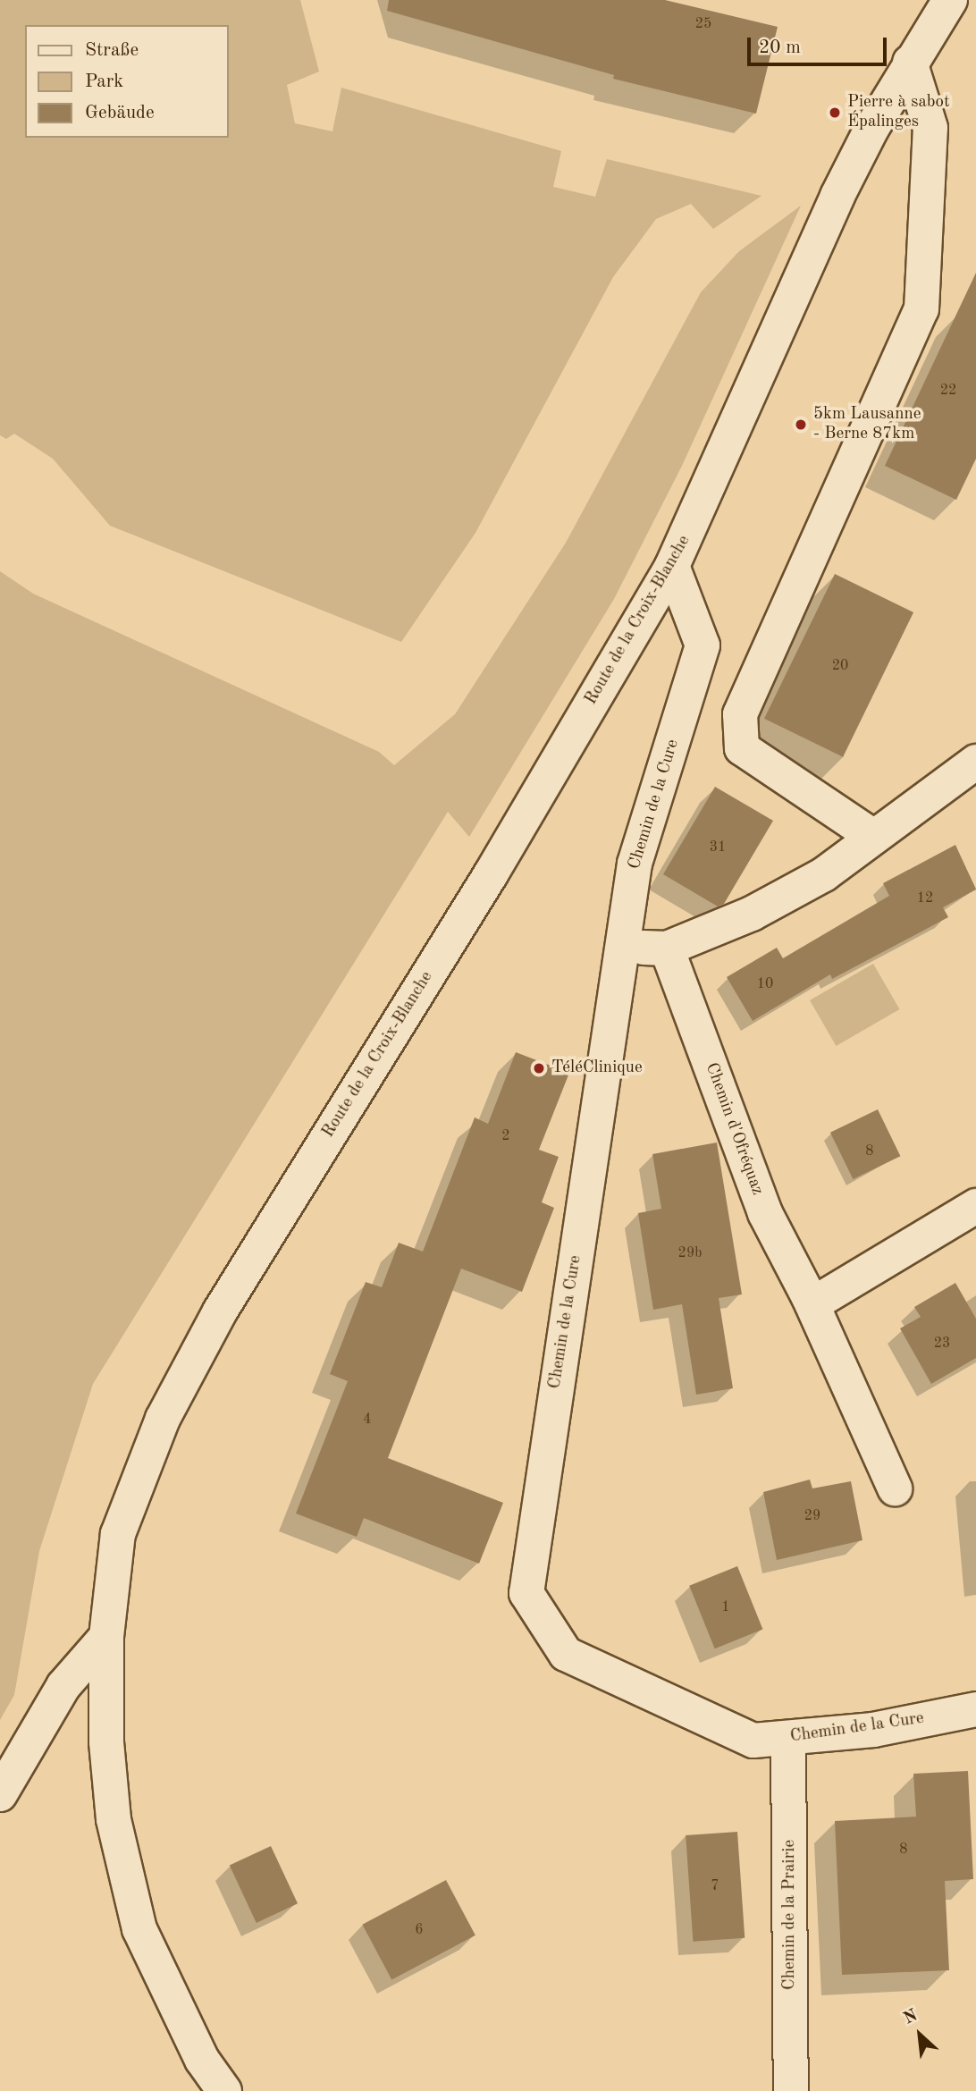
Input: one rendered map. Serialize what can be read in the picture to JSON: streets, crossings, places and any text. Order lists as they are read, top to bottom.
{
  "streets": {
    "street": [
      "Route de la Croix-Blanche",
      "Chemin de la Cure",
      "Chemin d'Ofréquaz",
      "Chemin de la Prairie"
    ]
  },
  "crossings": [
    ["Route de la Croix-Blanche", "Chemin de la Cure"],
    ["Chemin de la Cure", "Chemin de la Prairie"]
  ],
  "places": ["Pierre à sabot Épalinges", "5km Lausanne - Berne 87km", "TéléClinique"],
  "house_numbers": [
    "25",
    "22",
    "20",
    "31",
    "12",
    "10",
    "2",
    "8",
    "29b",
    "23",
    "4",
    "29",
    "1",
    "8",
    "7",
    "6"
  ],
  "legend": ["Straße", "Park", "Gebäude"],
  "scale_bar": "20 m",
  "north": "top left"
}
